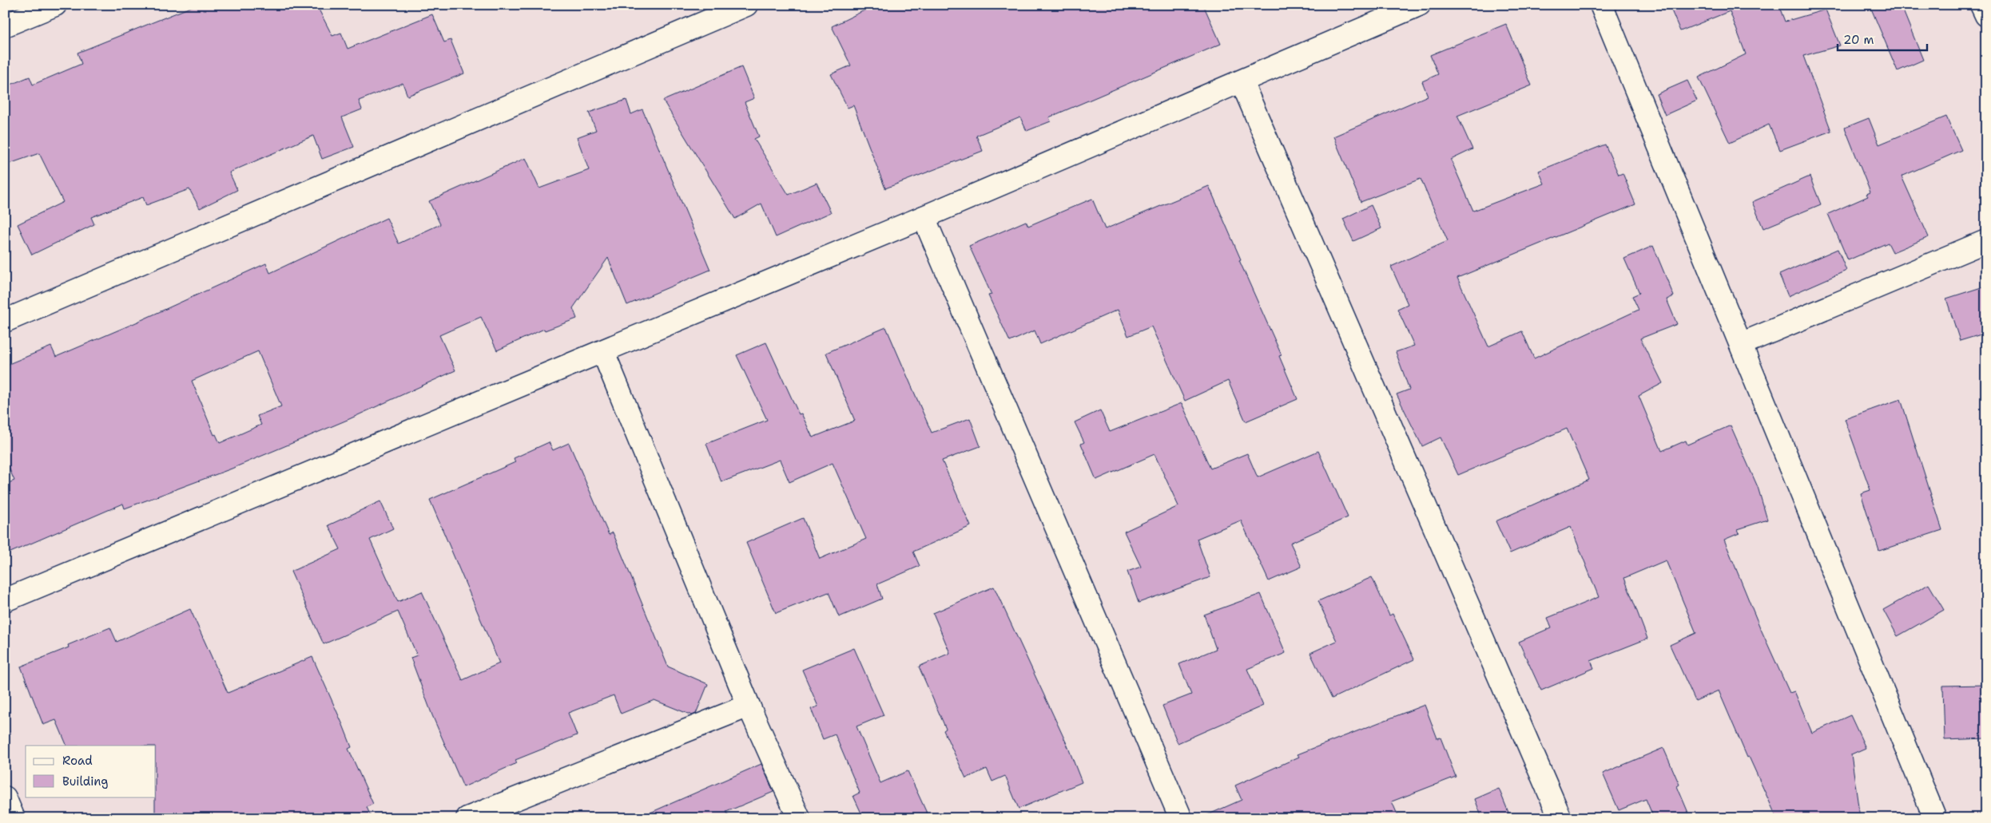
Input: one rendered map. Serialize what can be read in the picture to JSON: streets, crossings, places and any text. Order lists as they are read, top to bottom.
{
  "legend": ["Road", "Building"],
  "scale_bar": "20 m"
}
